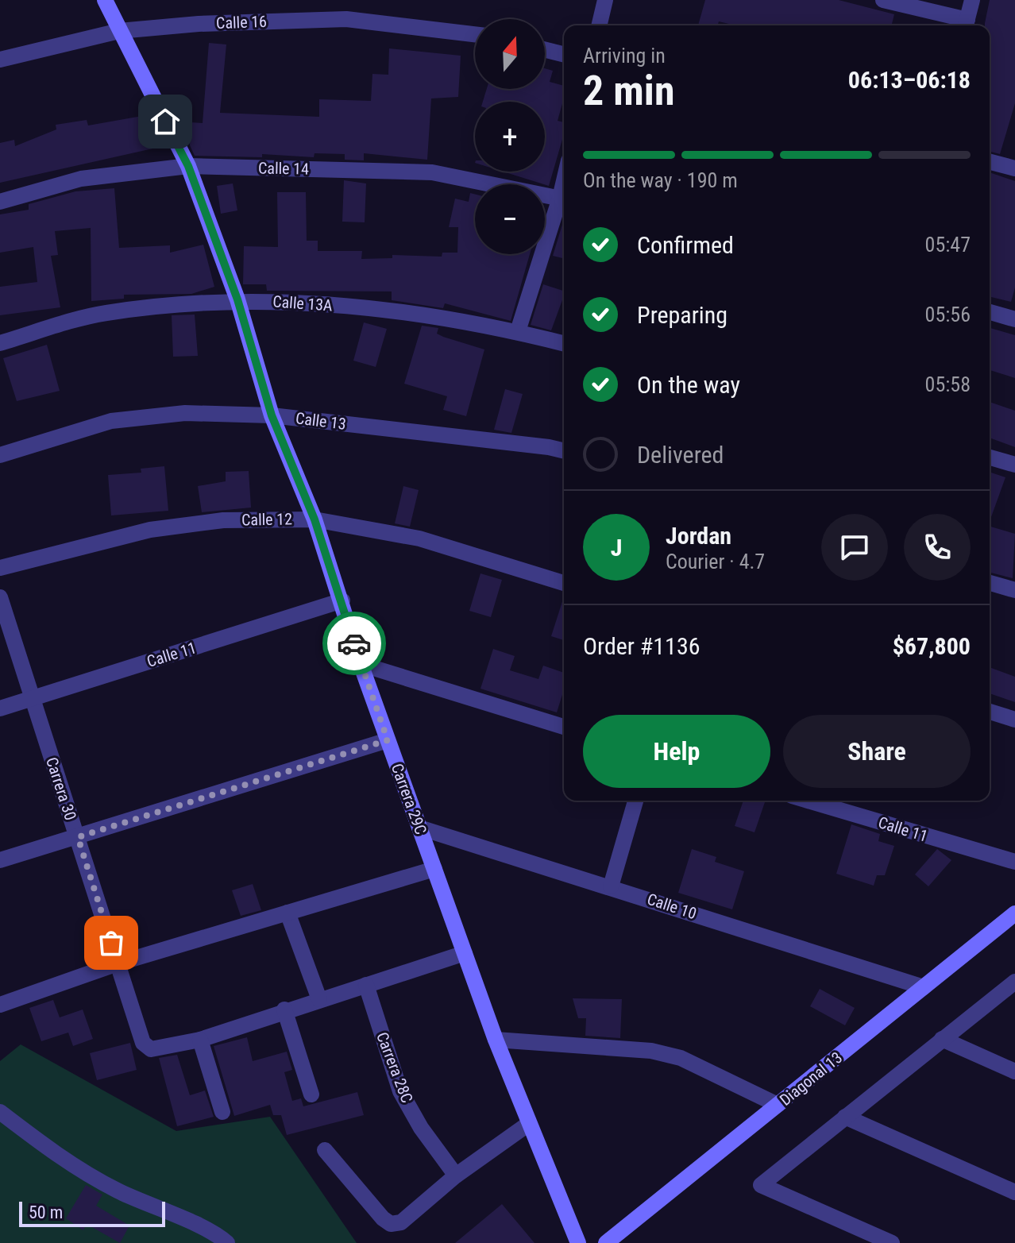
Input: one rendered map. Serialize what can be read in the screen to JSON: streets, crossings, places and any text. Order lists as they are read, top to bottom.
{
  "streets": {
    "street": [
      "Calle 16",
      "Calle 14",
      "Calle 13A",
      "Calle 13",
      "Calle 12",
      "Calle 11",
      "Carrera 30",
      "Carrera 29C",
      "Calle 10",
      "Carrera 28C",
      "Diagonal 13"
    ]
  },
  "crossings": [
    ["Calle 16", "Carrera 29C"],
    ["Calle 14", "Carrera 29C"],
    ["Calle 13A", "Carrera 29C"],
    ["Calle 13", "Carrera 29C"],
    ["Calle 12", "Carrera 29C"],
    ["Calle 11", "Carrera 30"],
    ["Calle 11", "Carrera 29C"],
    ["Carrera 29C", "Calle 10"],
    ["Calle 10", "Diagonal 13"]
  ],
  "scale_bar": "50 m",
  "north": "top",
  "page": {
    "map_buttons": ["+", "−"],
    "heading": ["2 min", "Arriving in", "06:13–06:18"],
    "panel": [
      "Jordan",
      "Courier · 4.7",
      "Order #1136",
      "$67,800"
    ],
    "bar": "On the way · 190 m",
    "list": [
      ["Confirmed", "05:47"],
      ["Preparing", "05:56"],
      ["On the way", "05:58"],
      "Delivered"
    ],
    "round": "J",
    "buttons": ["Help", "Share"],
    "scale": "50 m"
  }
}
